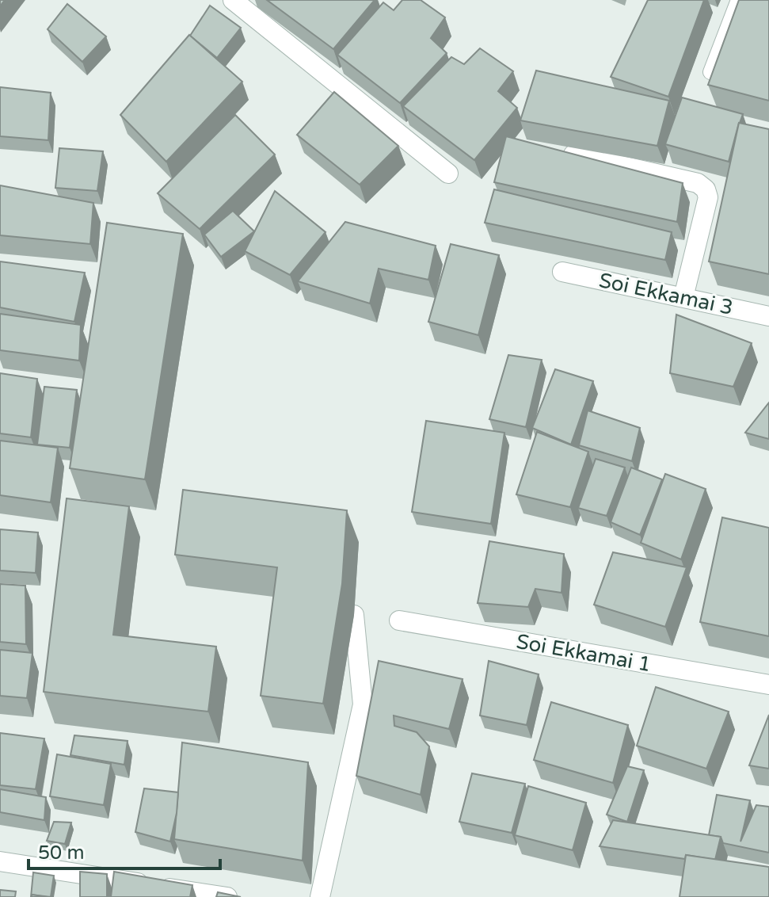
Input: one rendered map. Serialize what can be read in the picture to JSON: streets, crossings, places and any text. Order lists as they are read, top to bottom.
{
  "streets": {
    "street": ["Soi Ekkamai 3", "Soi Ekkamai 1"]
  },
  "scale_bar": "50 m"
}
